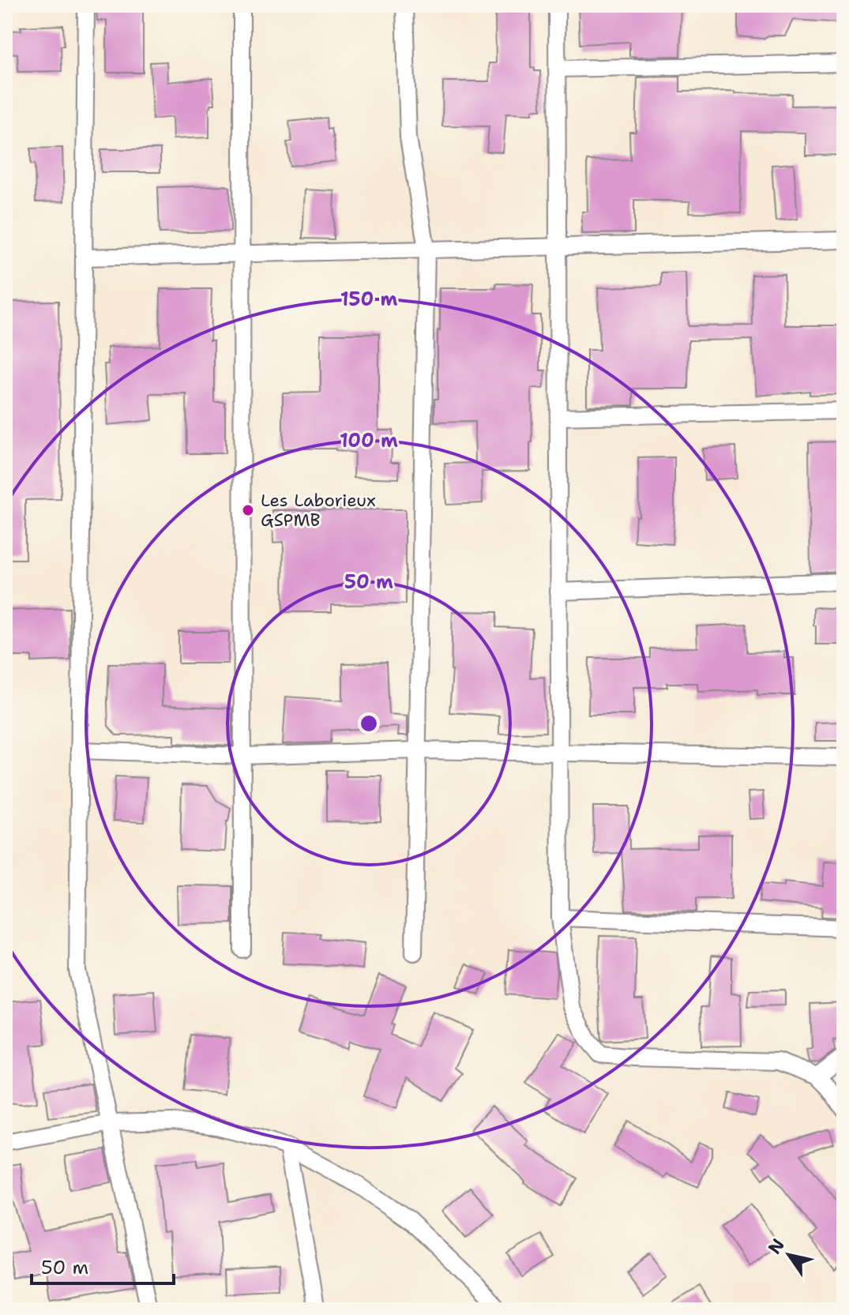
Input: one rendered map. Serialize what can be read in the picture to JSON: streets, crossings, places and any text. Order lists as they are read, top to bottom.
{
  "places": ["Les Laborieux GSPMB"],
  "scale_bar": "50 m",
  "north": "top left",
  "rings": ["150 m", "100 m", "50 m"]
}
